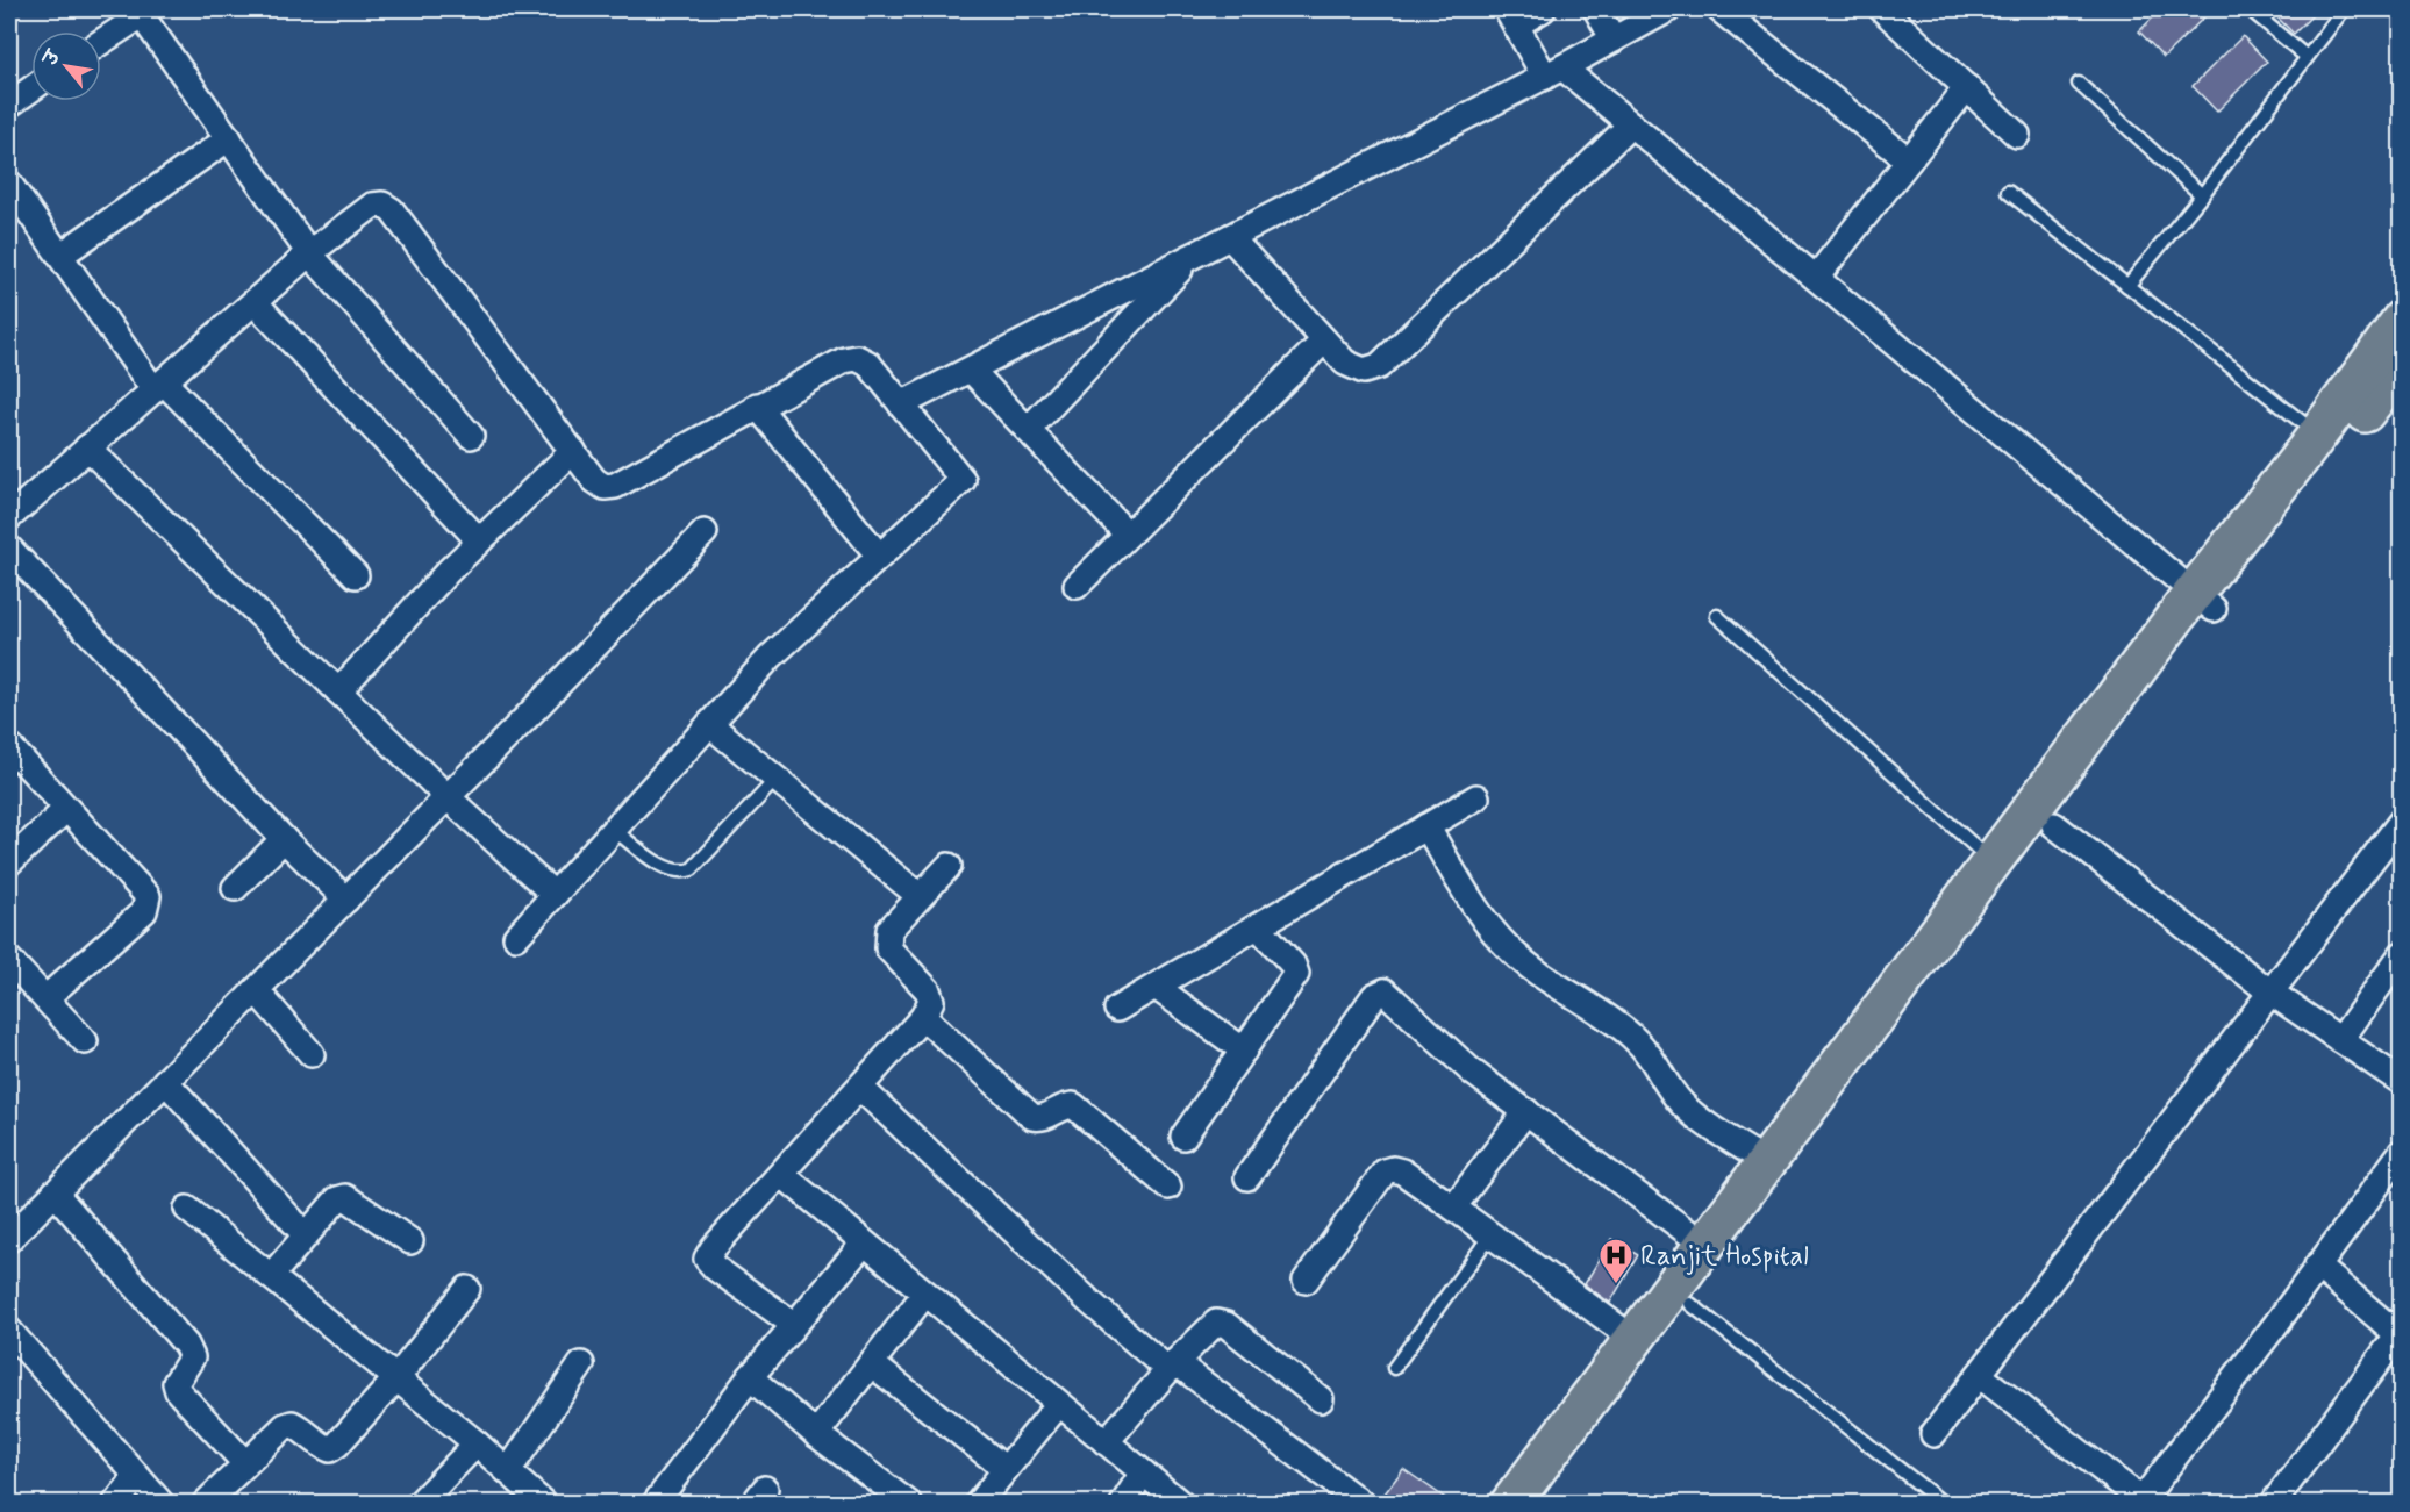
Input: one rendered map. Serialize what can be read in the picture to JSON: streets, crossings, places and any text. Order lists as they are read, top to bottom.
{
  "places": {
    "hospital": ["Ranjit Hospital"]
  },
  "north": "top left"
}
